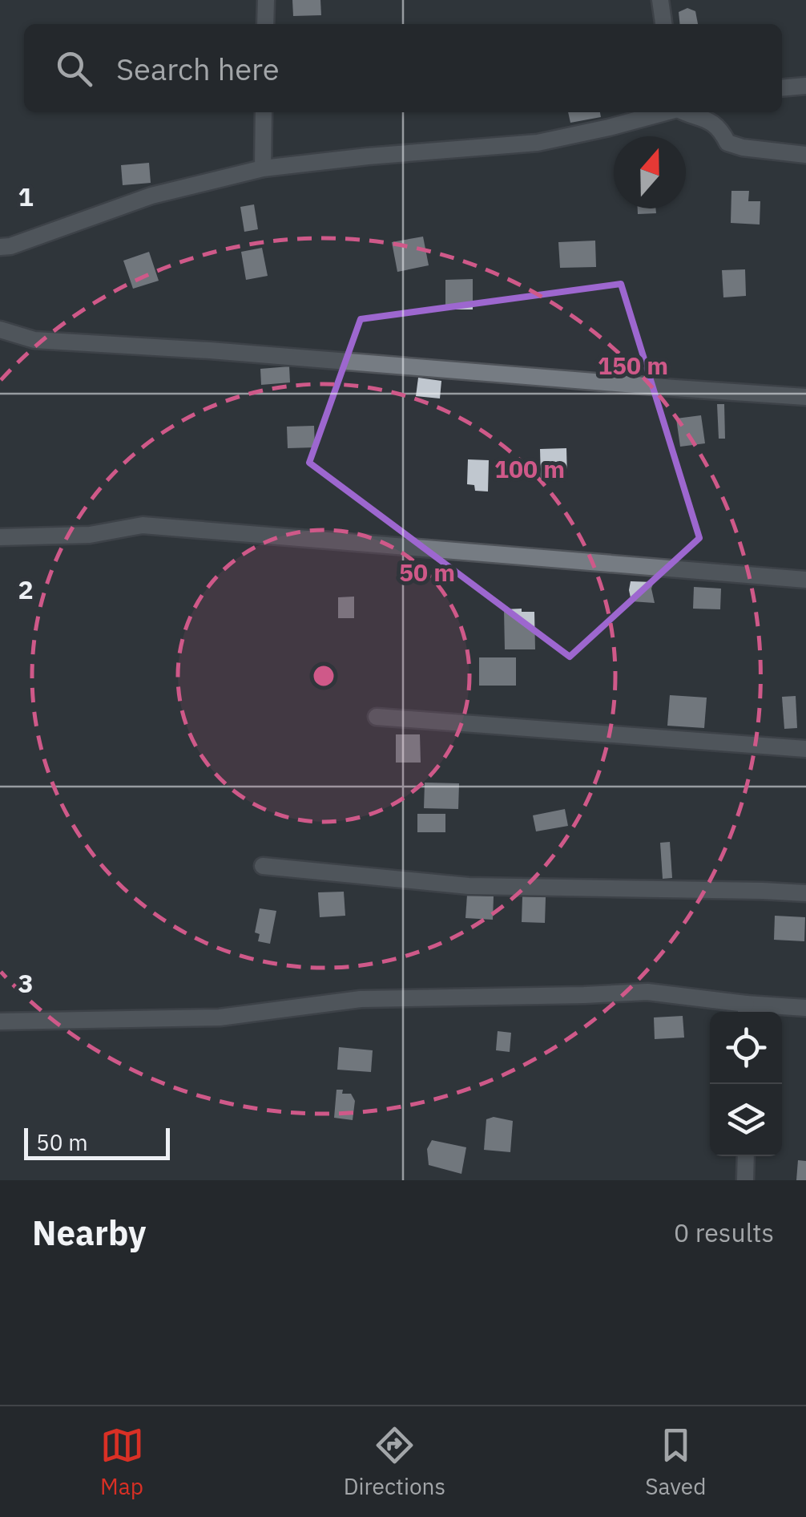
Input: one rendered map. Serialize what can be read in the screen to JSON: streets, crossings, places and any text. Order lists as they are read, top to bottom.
{
  "scale_bar": "50 m",
  "north": "top",
  "page": {
    "search": "Search here",
    "scale": "50 m",
    "heading": ["Nearby", "0 results"],
    "nav": ["Map", "Directions", "Saved"]
  },
  "grid": {
    "rows": ["1", "2", "3"]
  },
  "rings": ["150 m", "100 m", "50 m"]
}
